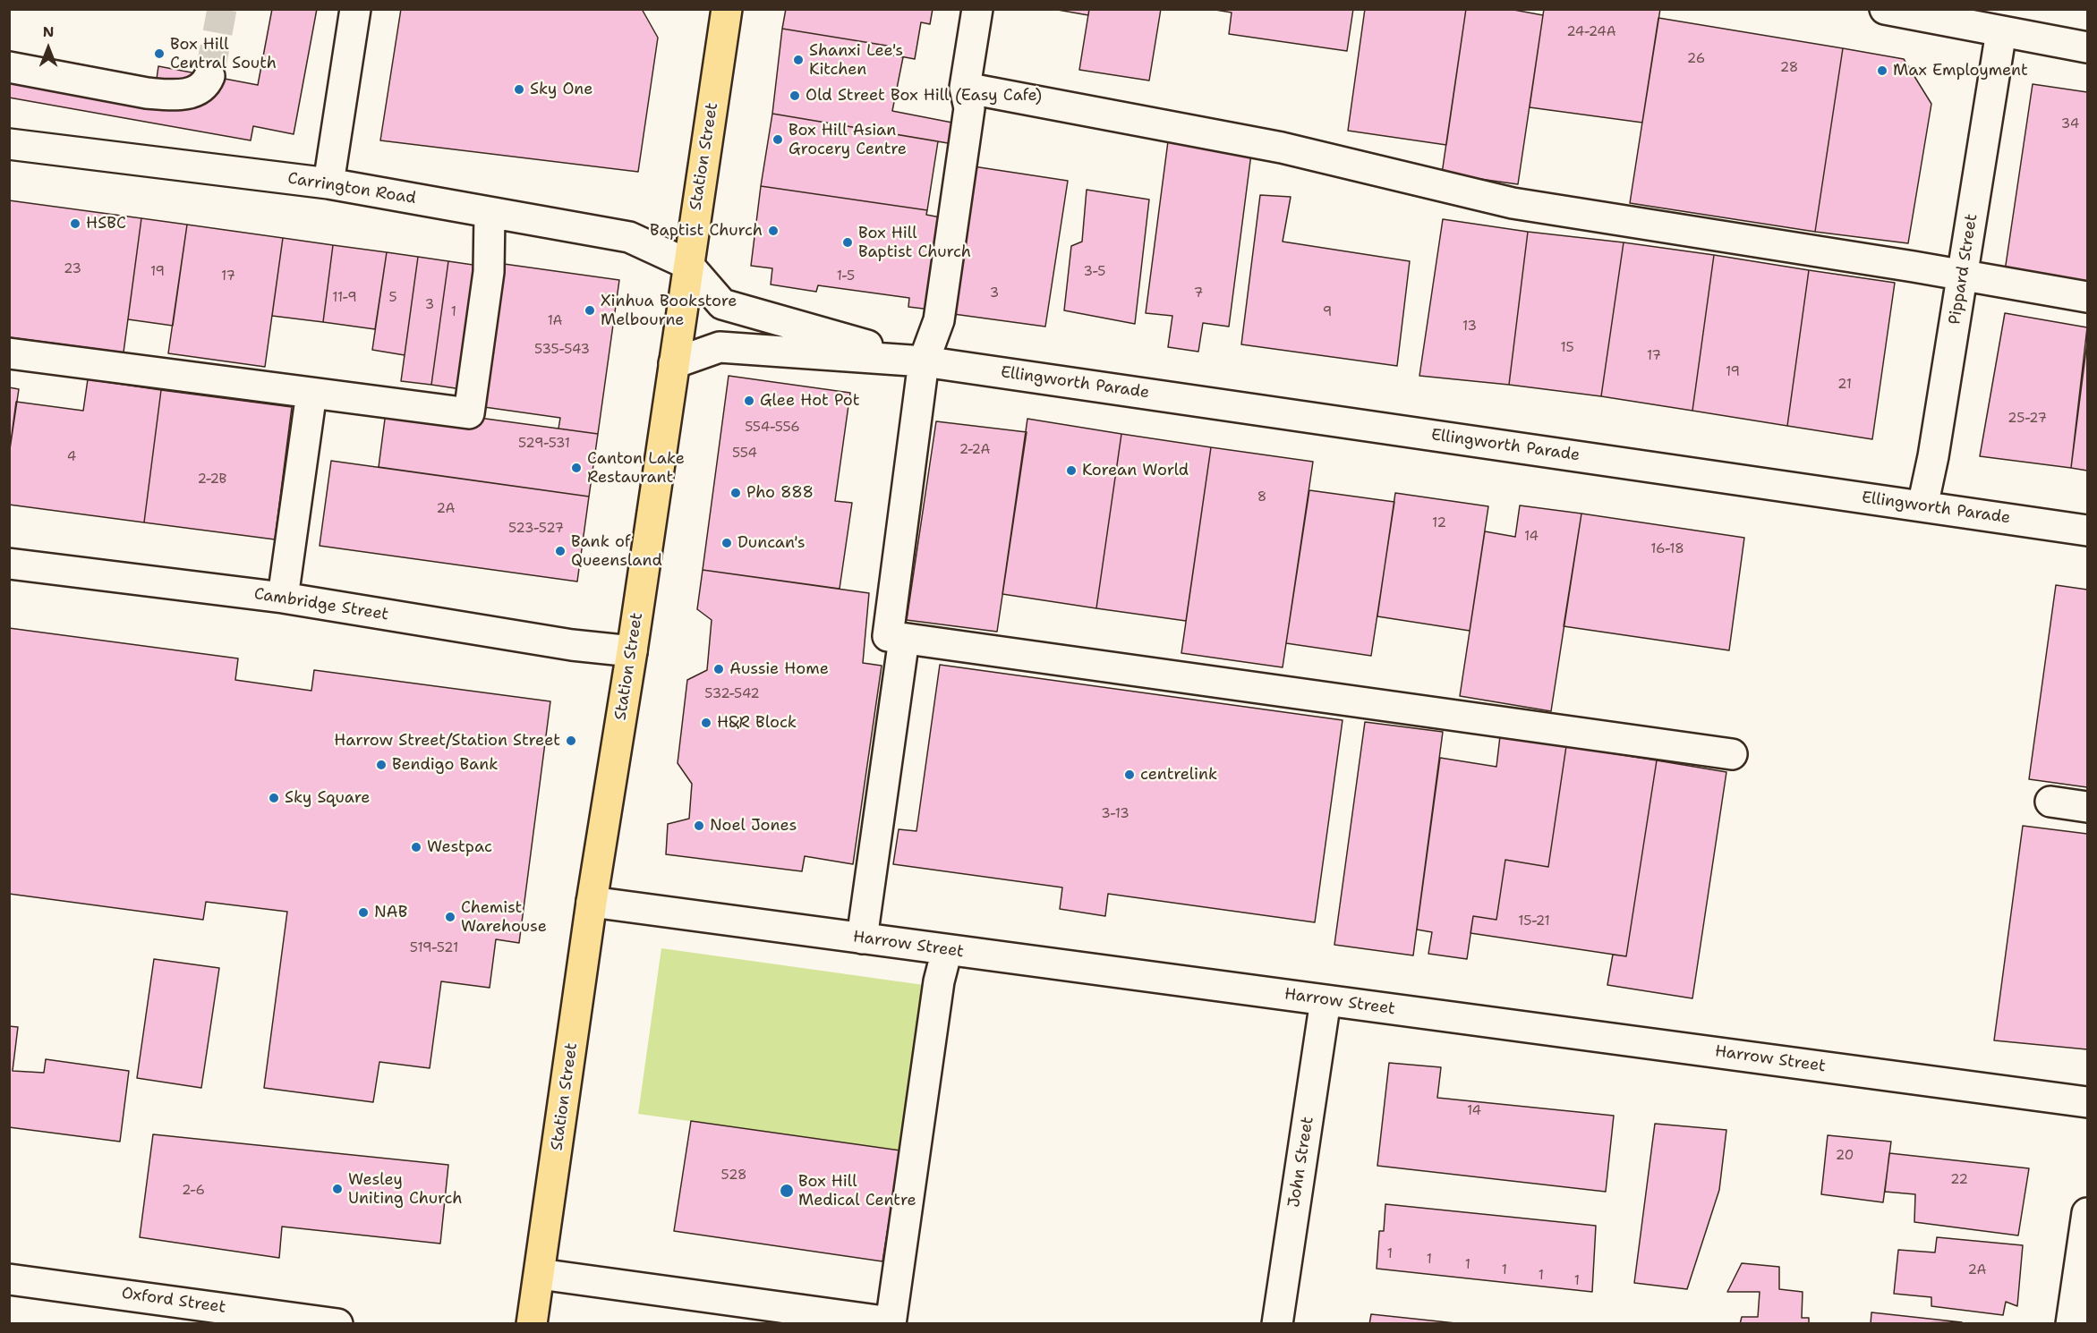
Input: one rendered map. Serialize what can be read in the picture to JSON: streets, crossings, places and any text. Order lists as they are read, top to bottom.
{
  "streets": {
    "main road": ["Station Street"],
    "street": [
      "Carrington Road",
      "Pippard Street",
      "Ellingworth Parade",
      "Cambridge Street",
      "Harrow Street",
      "John Street",
      "Oxford Street"
    ]
  },
  "crossings": [
    ["Station Street", "Carrington Road"],
    ["Station Street", "Ellingworth Parade"],
    ["Station Street", "Cambridge Street"],
    ["Station Street", "Harrow Street"],
    ["Carrington Road", "Ellingworth Parade"],
    ["Pippard Street", "Ellingworth Parade"],
    ["Harrow Street", "John Street"]
  ],
  "places": [
    "Box Hill Central South",
    "Shanxi Lee's Kitchen",
    "Max Employment",
    "Sky One",
    "Old Street Box Hill (Easy Cafe)",
    "Box Hill Asian Grocery Centre",
    "HSBC",
    "Baptist Church",
    "Box Hill Baptist Church",
    "Xinhua Bookstore Melbourne",
    "Glee Hot Pot",
    "Canton Lake Restaurant",
    "Korean World",
    "Pho 888",
    "Duncan's",
    "Bank of Queensland",
    "Aussie Home",
    "H&R Block",
    "Harrow Street/Station Street",
    "Bendigo Bank",
    "centrelink",
    "Sky Square",
    "Noel Jones",
    "Westpac",
    "NAB",
    "Chemist Warehouse",
    "Wesley Uniting Church",
    "Box Hill Medical Centre"
  ],
  "house_numbers": [
    "24-24A",
    "26",
    "28",
    "34",
    "23",
    "19",
    "3-5",
    "17",
    "1-5",
    "3",
    "7",
    "11-9",
    "5",
    "3",
    "1",
    "9",
    "1A",
    "13",
    "15",
    "535-543",
    "17",
    "19",
    "21",
    "25-27",
    "554-556",
    "529-531",
    "2-2A",
    "554",
    "4",
    "2-2B",
    "8",
    "2A",
    "12",
    "523-527",
    "14",
    "16-18",
    "532-542",
    "3-13",
    "15-21",
    "519-521",
    "14",
    "20",
    "528",
    "22",
    "2-6",
    "1",
    "1",
    "1",
    "1",
    "2A",
    "1",
    "1"
  ],
  "north": "top"
}
